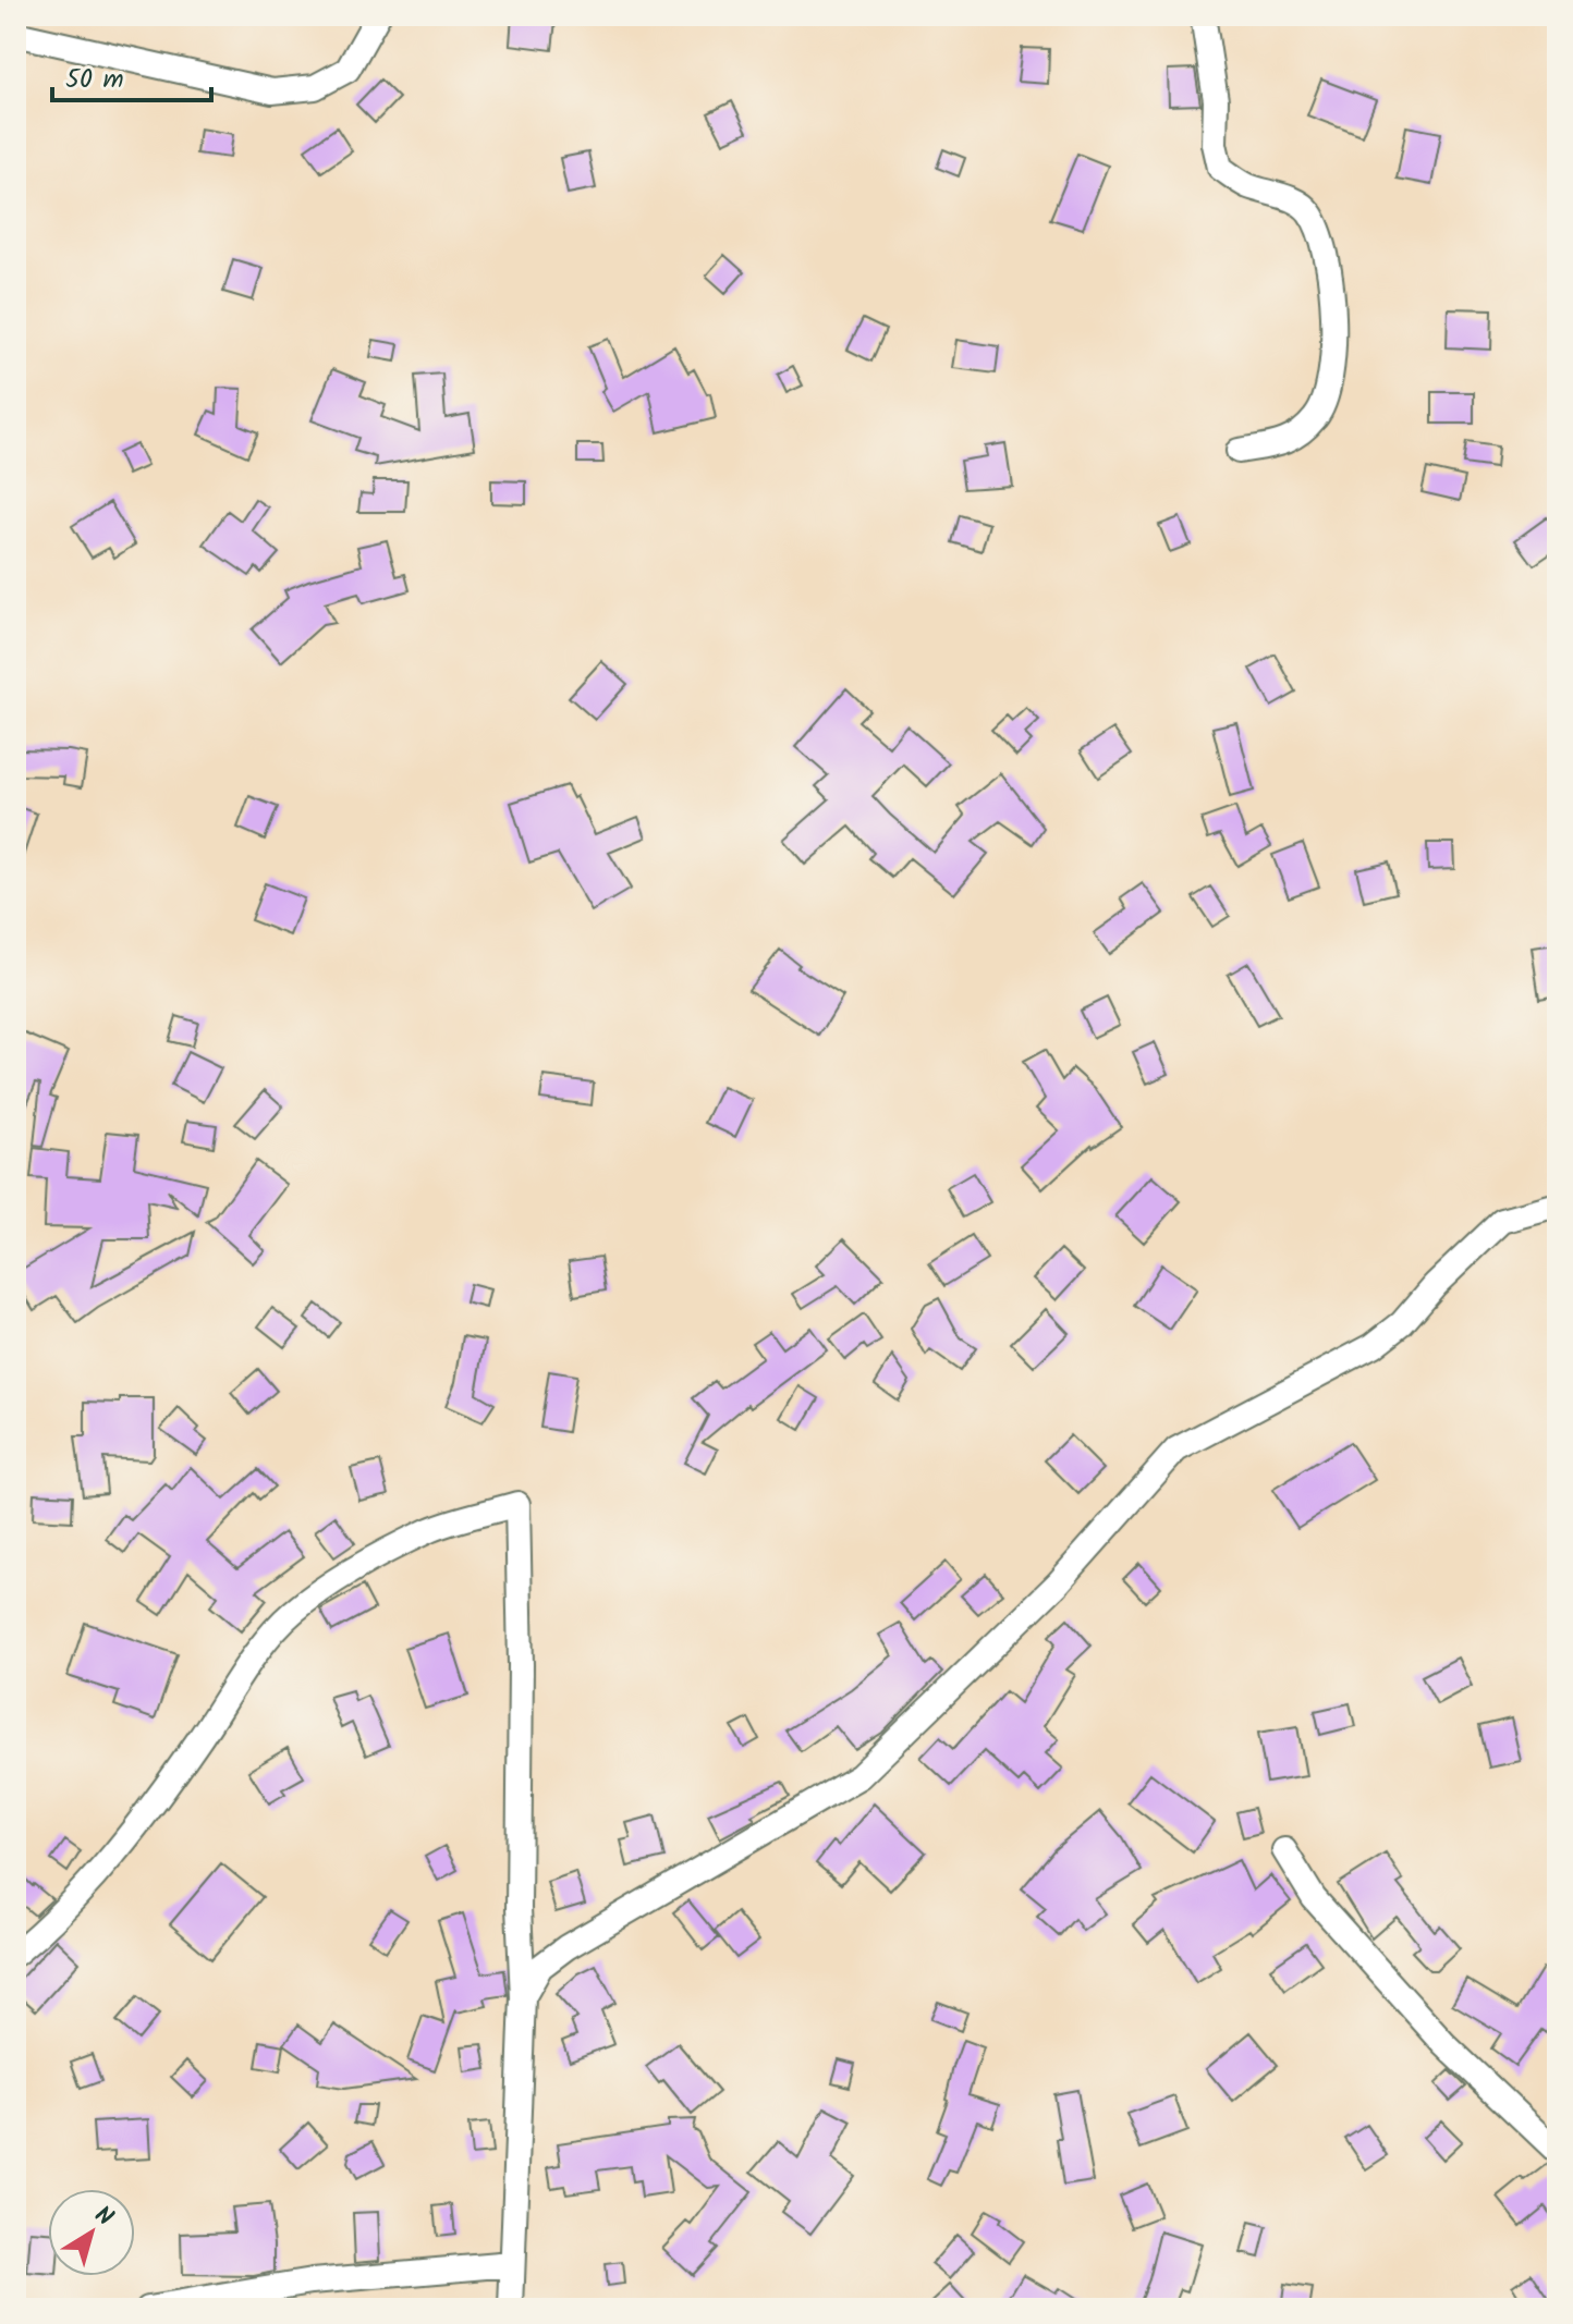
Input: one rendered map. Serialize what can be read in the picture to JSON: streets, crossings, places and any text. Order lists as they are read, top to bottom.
{
  "scale_bar": "50 m",
  "north": "top right"
}
